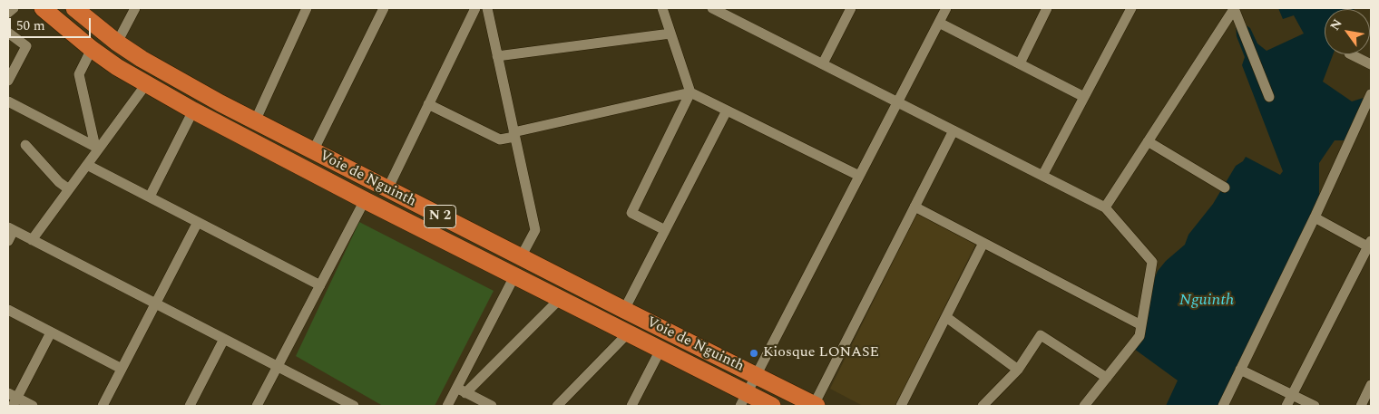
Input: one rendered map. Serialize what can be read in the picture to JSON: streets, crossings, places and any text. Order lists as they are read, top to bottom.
{
  "streets": {
    "highway": ["Voie de Nguinth", "N 2"]
  },
  "water": ["Nguinth"],
  "places": ["Kiosque LONASE"],
  "scale_bar": "50 m",
  "north": "top left"
}
